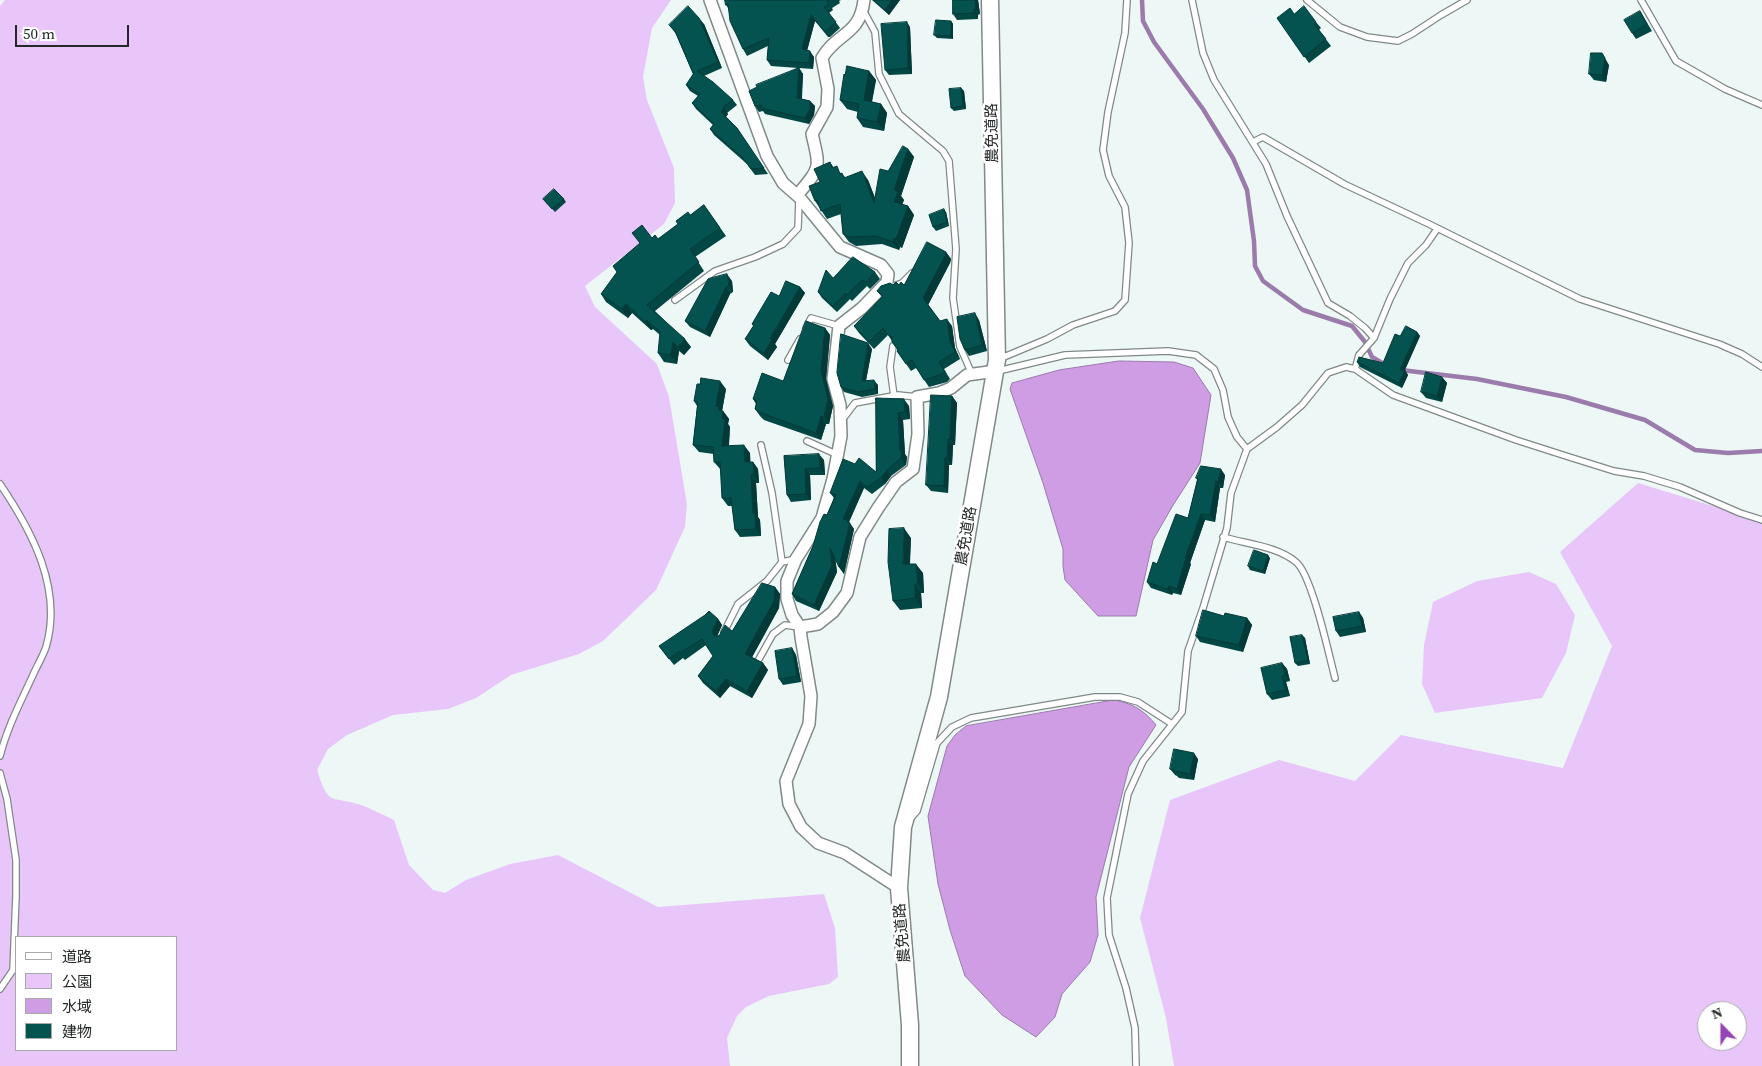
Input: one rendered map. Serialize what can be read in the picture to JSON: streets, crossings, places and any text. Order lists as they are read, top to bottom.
{
  "streets": {
    "street": ["農免道路"]
  },
  "legend": [
    "道路",
    "公園",
    "水域",
    "建物"
  ],
  "scale_bar": "50 m",
  "north": "top"
}
